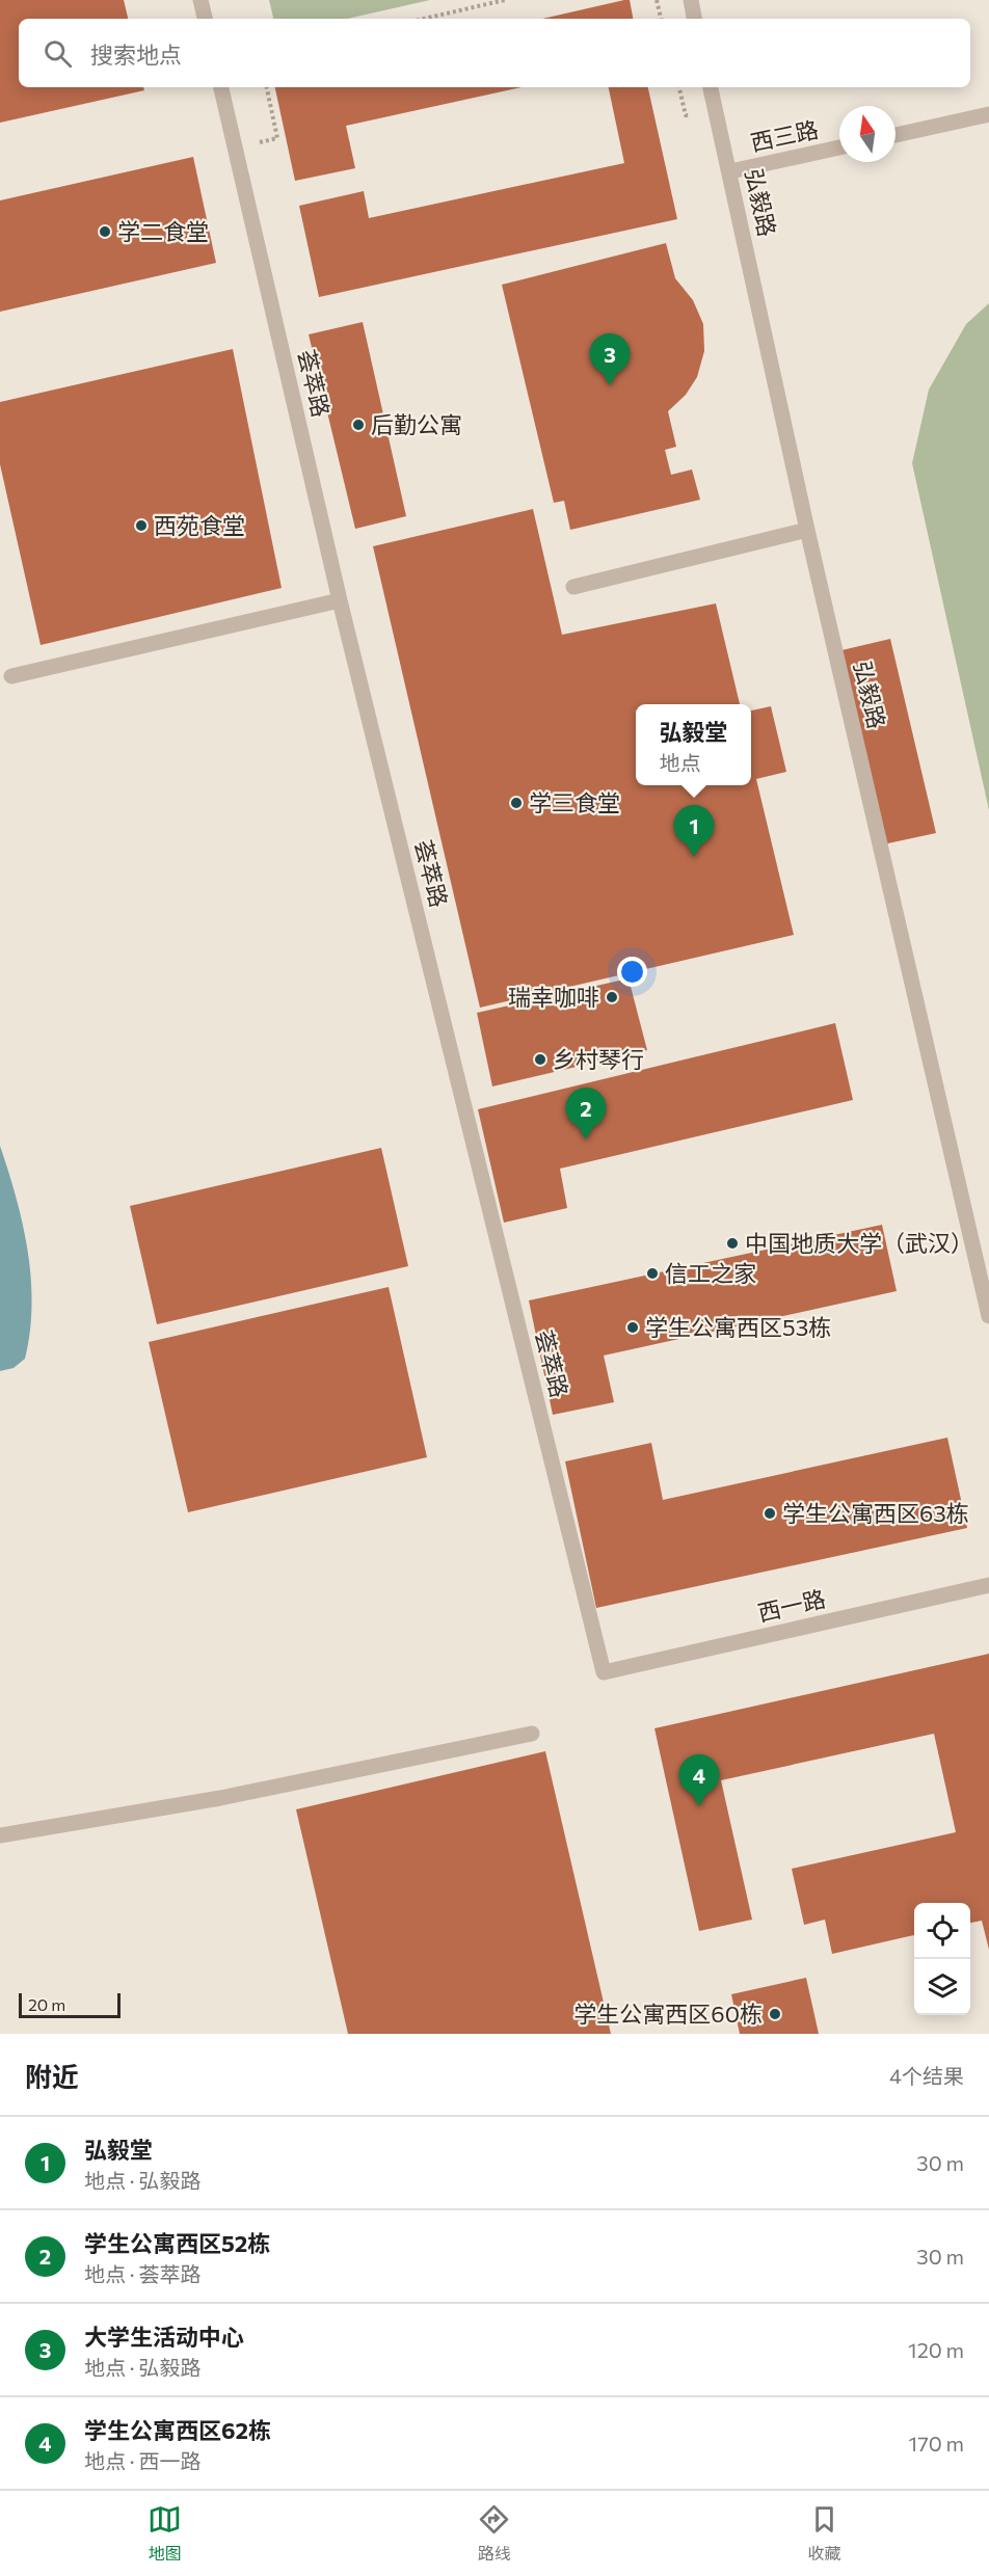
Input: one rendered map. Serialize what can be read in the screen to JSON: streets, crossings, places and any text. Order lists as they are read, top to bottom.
{
  "streets": {
    "street": [
      "西三路",
      "弘毅路",
      "荟萃路",
      "西一路"
    ]
  },
  "crossings": [
    ["西三路", "弘毅路"],
    ["荟萃路", "西一路"]
  ],
  "places": [
    "学二食堂",
    "后勤公寓",
    "西苑食堂",
    "学三食堂",
    "瑞幸咖啡",
    "乡村琴行",
    "中国地质大学（武汉）",
    "信工之家",
    "学生公寓西区53栋",
    "学生公寓西区63栋",
    "学生公寓西区60栋"
  ],
  "scale_bar": "20 m",
  "north": "top",
  "page": {
    "search": "搜索地点",
    "pins": [
      "3",
      "1",
      "2",
      "4"
    ],
    "popup": ["弘毅堂", "地点"],
    "scale": "20 m",
    "heading": ["附近", "4个结果"],
    "list": [
      {
        "mark": "1",
        "name": "弘毅堂",
        "note": "地点 · 弘毅路",
        "value": "30 m"
      },
      {
        "mark": "2",
        "name": "学生公寓西区52栋",
        "note": "地点 · 荟萃路",
        "value": "30 m"
      },
      {
        "mark": "3",
        "name": "大学生活动中心",
        "note": "地点 · 弘毅路",
        "value": "120 m"
      },
      {
        "mark": "4",
        "name": "学生公寓西区62栋",
        "note": "地点 · 西一路",
        "value": "170 m"
      }
    ],
    "nav": ["地图", "路线", "收藏"]
  }
}
